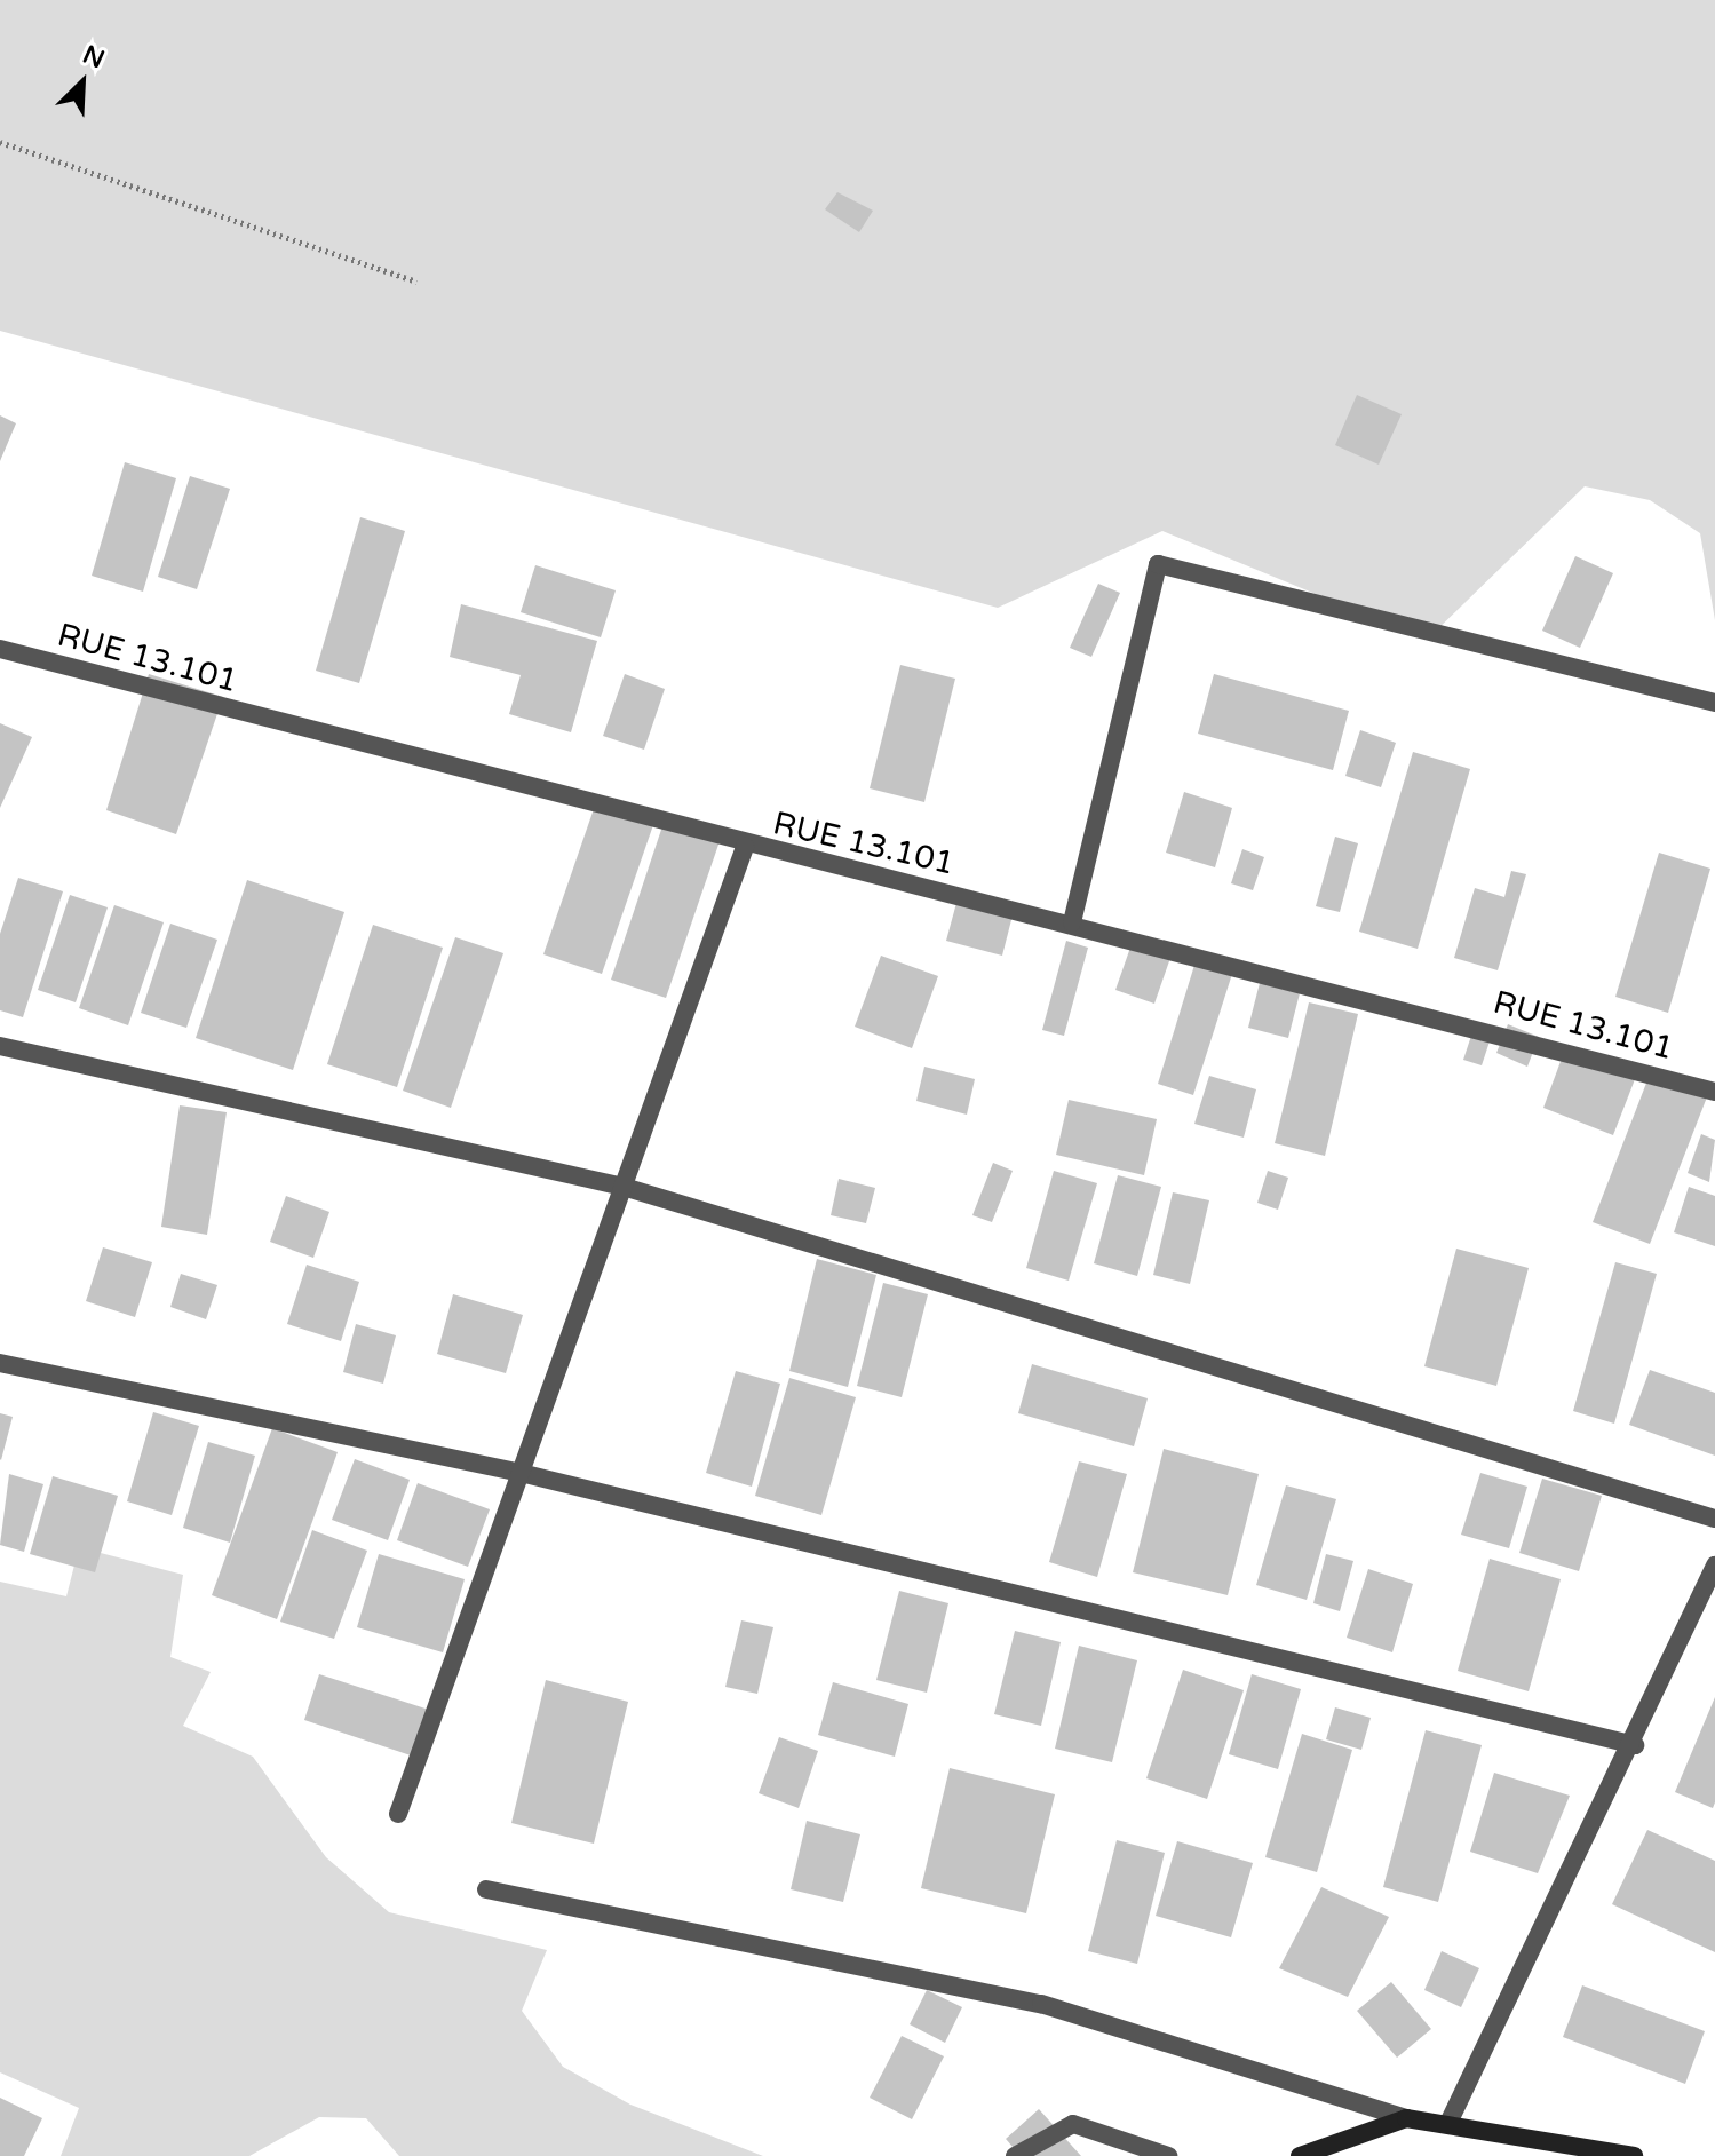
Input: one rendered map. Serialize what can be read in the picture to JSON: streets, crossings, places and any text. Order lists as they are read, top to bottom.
{
  "streets": {
    "street": ["RUE 13.101"]
  },
  "north": "top right"
}
